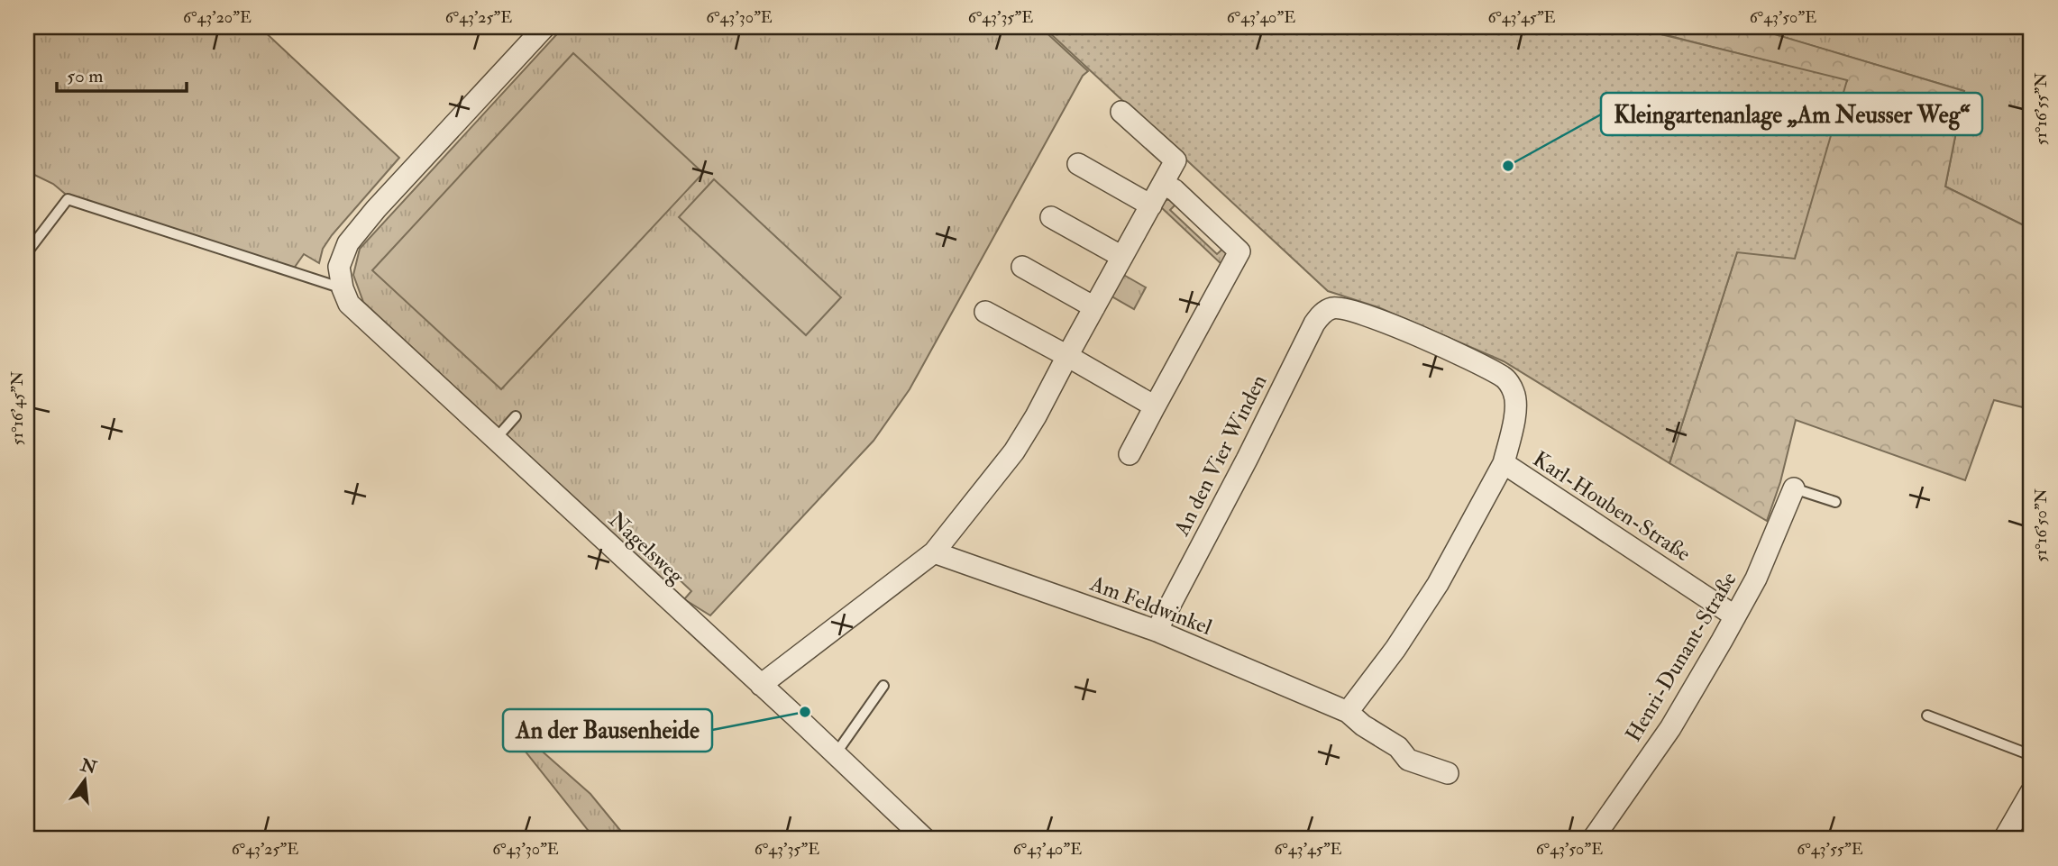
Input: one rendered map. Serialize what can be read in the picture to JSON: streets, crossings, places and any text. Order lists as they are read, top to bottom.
{
  "streets": {
    "street": [
      "An den Vier Winden",
      "Karl-Houben-Straße",
      "Nagelsweg",
      "Am Feldwinkel",
      "Henri-Dunant-Straße"
    ]
  },
  "crossings": [
    ["An den Vier Winden", "Karl-Houben-Straße"],
    ["An den Vier Winden", "Am Feldwinkel"],
    ["Karl-Houben-Straße", "Henri-Dunant-Straße"]
  ],
  "places": ["Kleingartenanlage „Am Neusser Weg“", "An der Bausenheide"],
  "scale_bar": "50 m",
  "north": "top",
  "coordinates": [
    "6°43'20\"E",
    "6°43'25\"E",
    "6°43'30\"E",
    "6°43'35\"E",
    "6°43'40\"E",
    "6°43'45\"E",
    "6°43'50\"E",
    "51°16'55\"N",
    "51°16'45\"N",
    "51°16'50\"N",
    "6°43'55\"E"
  ]
}
